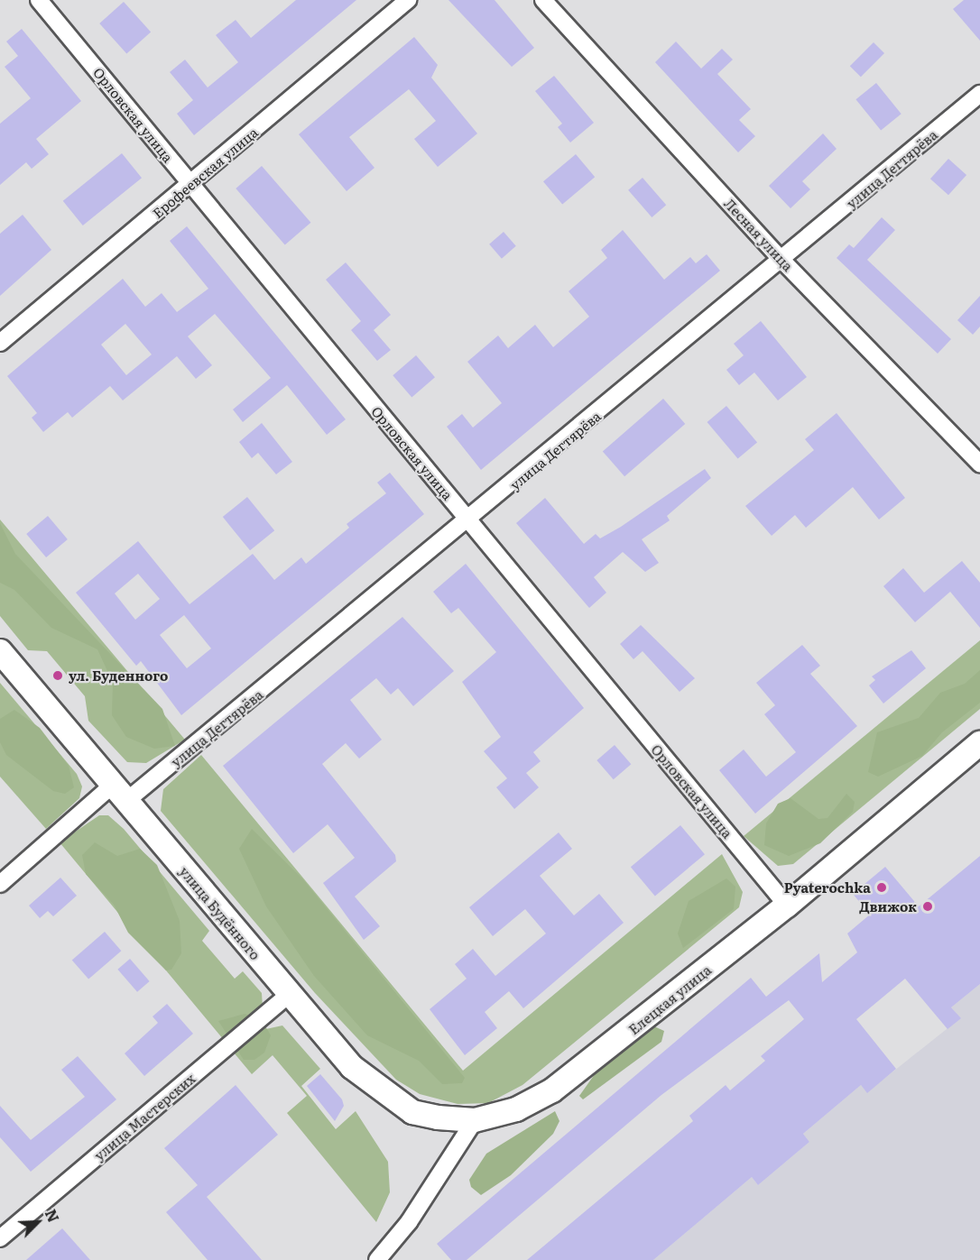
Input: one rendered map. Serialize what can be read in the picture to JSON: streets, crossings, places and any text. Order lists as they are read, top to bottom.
{
  "streets": {
    "main road": ["улица Будённого", "Елецкая улица"],
    "street": [
      "Орловская улица",
      "улица Дегтярёва",
      "Ерофеевская улица",
      "Лесная улица",
      "улица Мастерских"
    ]
  },
  "crossings": [
    ["Орловская улица", "улица Дегтярёва"],
    ["Орловская улица", "Ерофеевская улица"],
    ["Орловская улица", "Елецкая улица"],
    ["улица Дегтярёва", "Лесная улица"],
    ["улица Дегтярёва", "улица Будённого"],
    ["улица Будённого", "Елецкая улица"],
    ["улица Будённого", "улица Мастерских"]
  ],
  "places": ["ул. Буденного", "Pyaterochka", "Движок"],
  "north": "top right"
}
